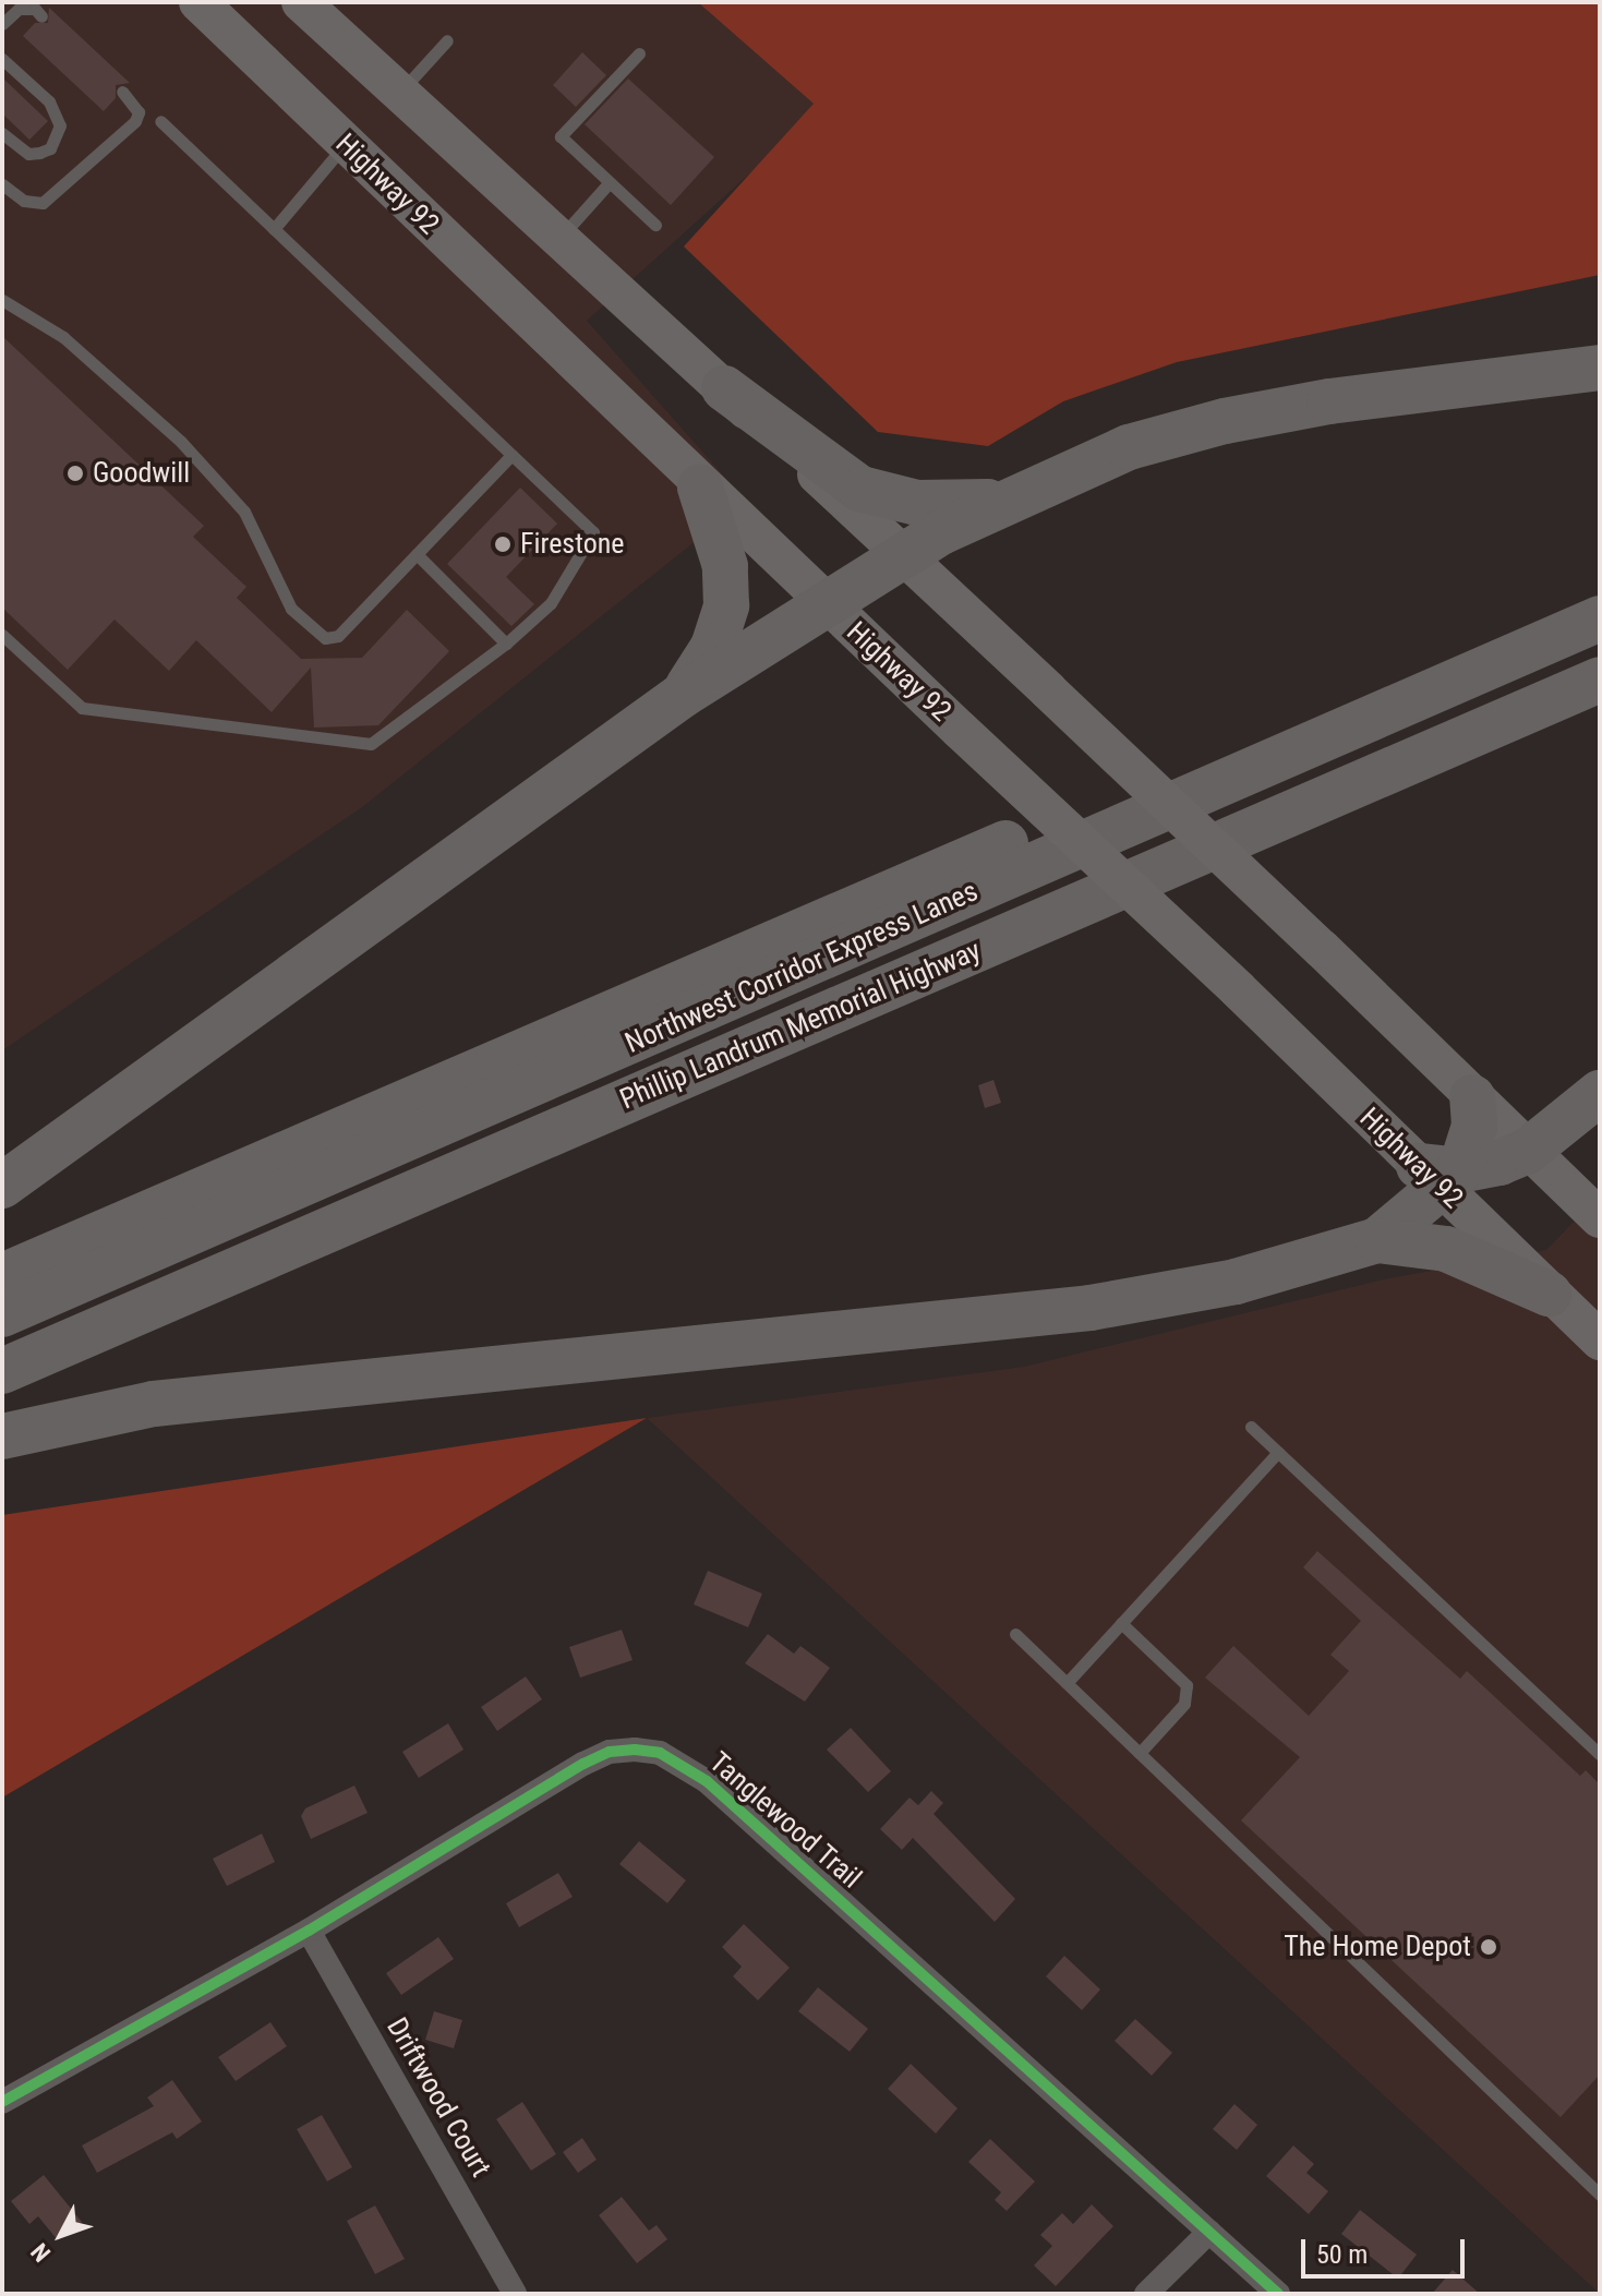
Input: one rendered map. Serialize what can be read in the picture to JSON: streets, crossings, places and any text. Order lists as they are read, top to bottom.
{
  "streets": {
    "highway": ["Northwest Corridor Express Lanes", "Phillip Landrum Memorial Highway"],
    "main road": ["Highway 92"],
    "street": ["Tanglewood Trail", "Driftwood Court"]
  },
  "crossings": [
    ["Tanglewood Trail", "Driftwood Court"]
  ],
  "places": ["Goodwill", "Firestone", "The Home Depot"],
  "scale_bar": "50 m",
  "north": "bottom left"
}
